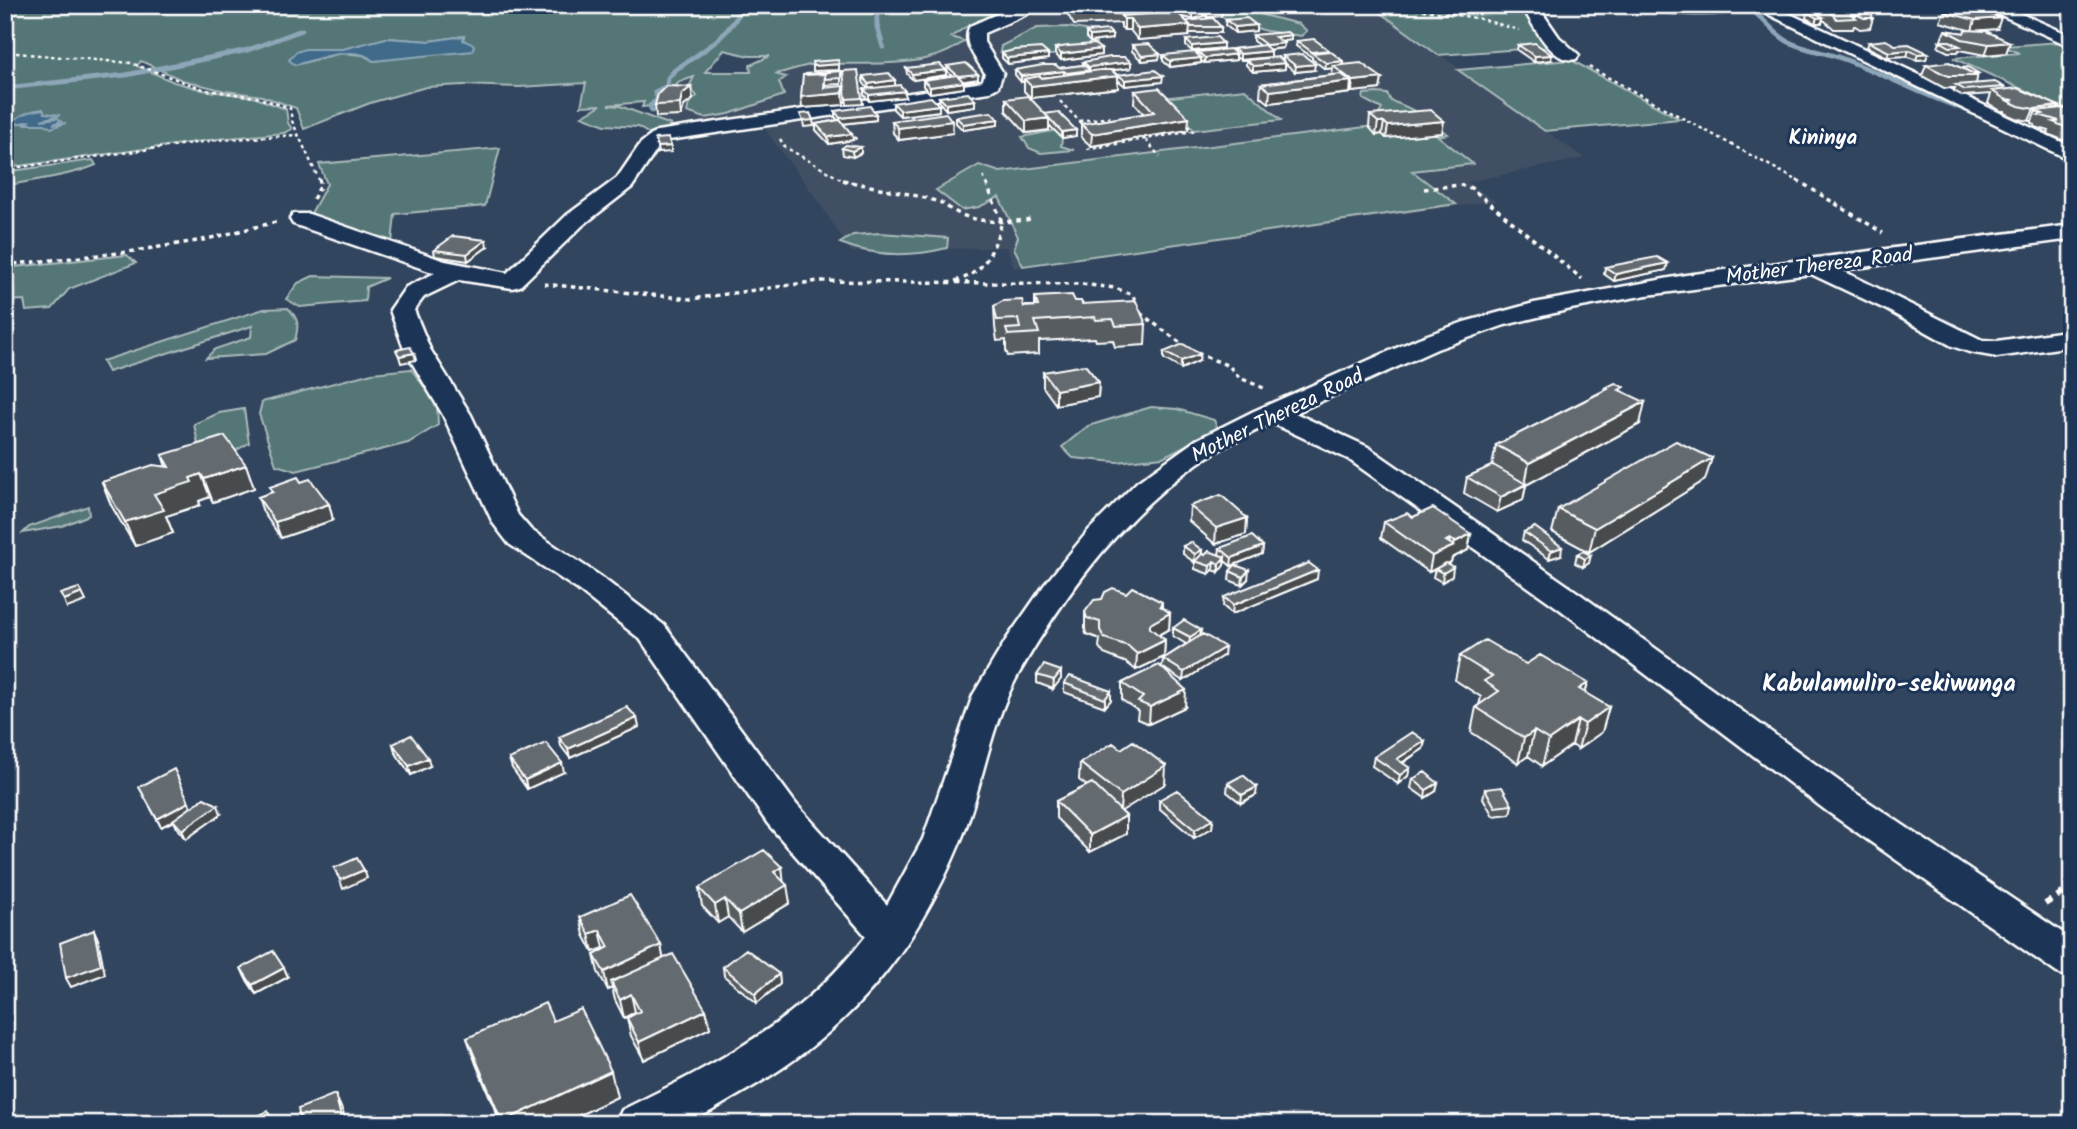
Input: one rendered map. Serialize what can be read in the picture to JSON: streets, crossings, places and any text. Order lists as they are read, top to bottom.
{
  "streets": {
    "street": ["Mother Thereza Road"]
  },
  "districts": ["Kininya", "Kabulamuliro-sekiwunga"]
}
